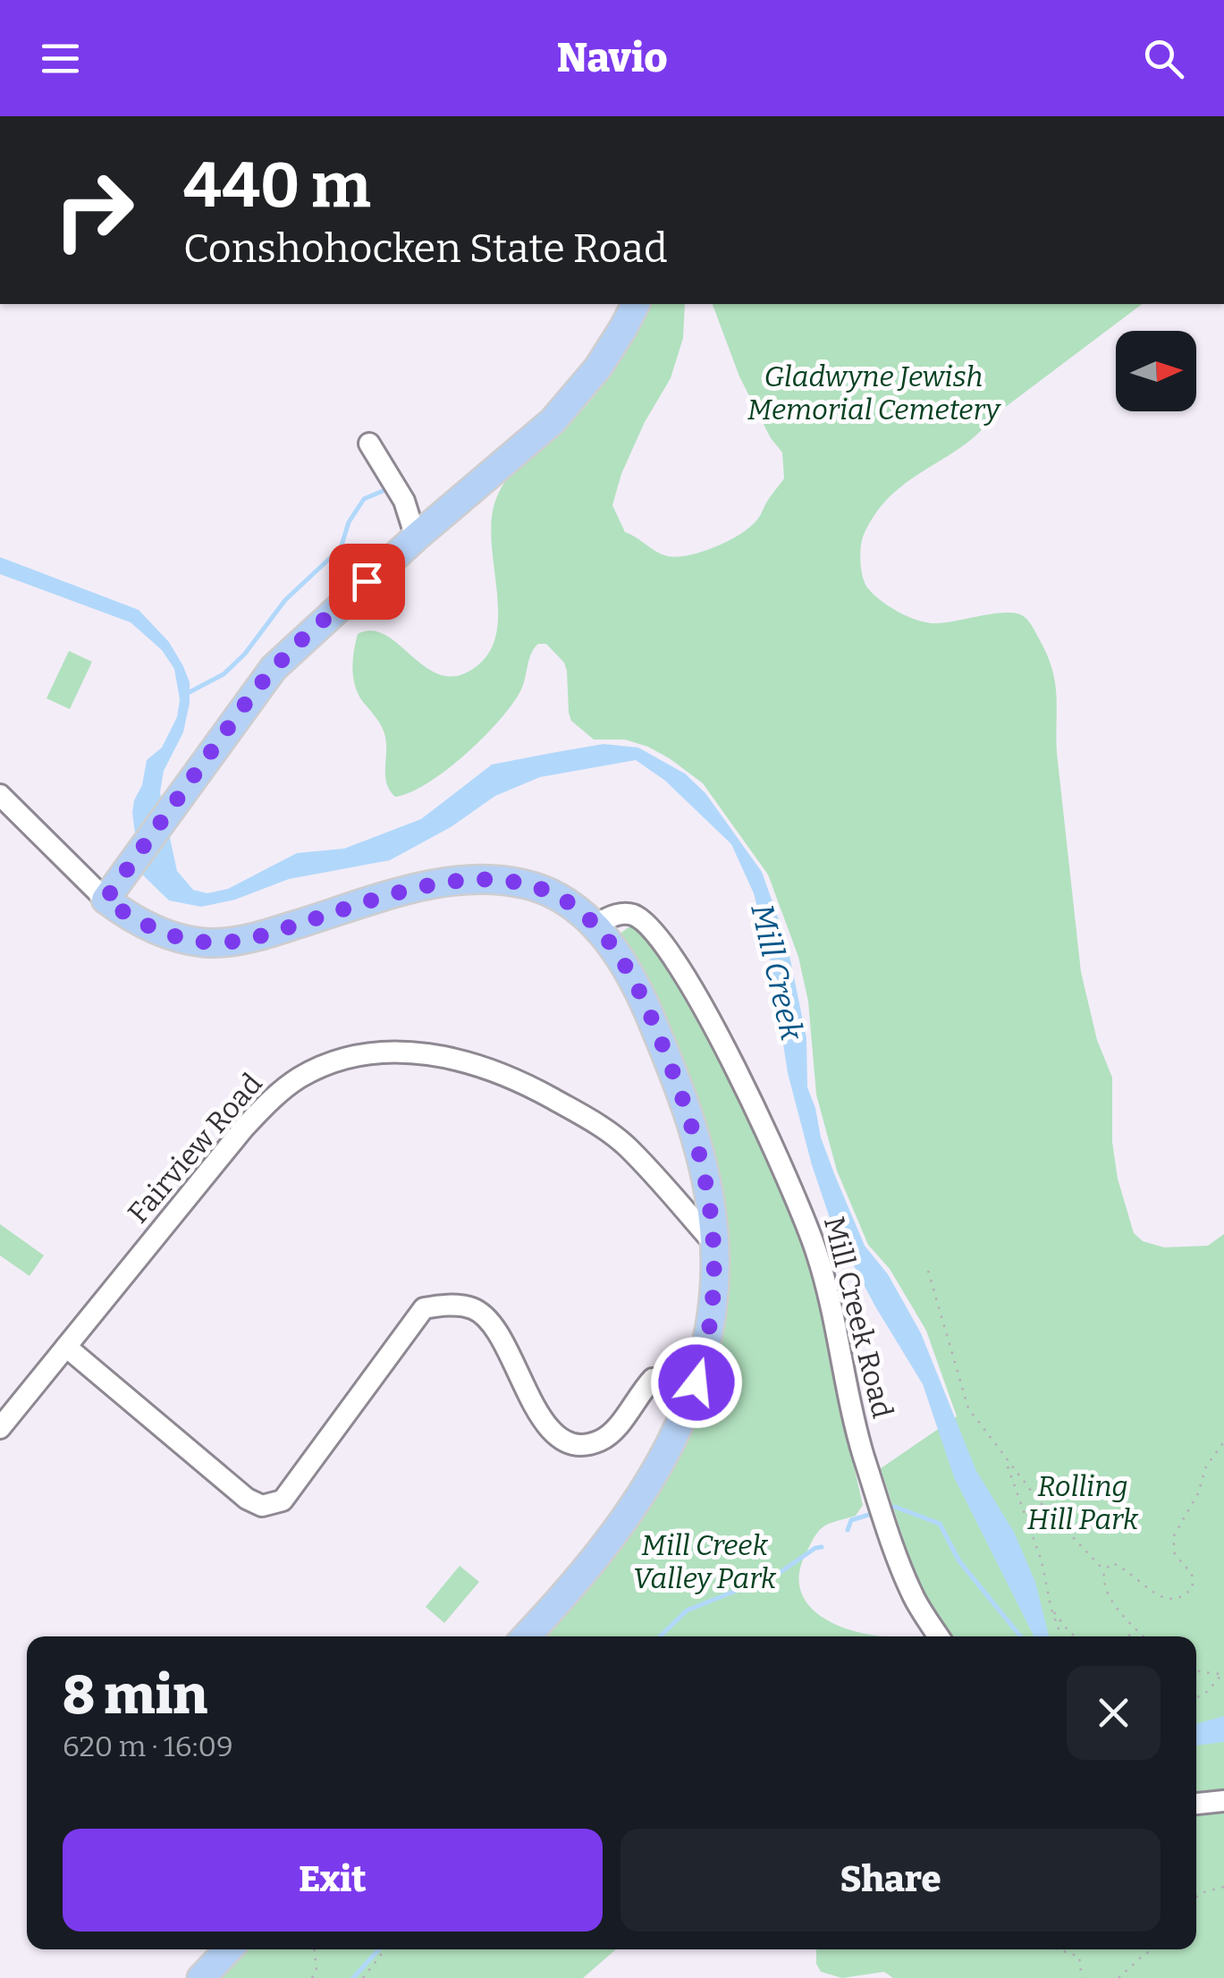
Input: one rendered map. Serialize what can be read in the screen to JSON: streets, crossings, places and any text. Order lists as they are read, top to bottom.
{
  "streets": {
    "street": ["Fairview Road", "Mill Creek Road"]
  },
  "water": ["Mill Creek"],
  "parks": ["Gladwyne Jewish Memorial Cemetery", "Rolling Hill Park", "Mill Creek Valley Park"],
  "north": "right",
  "page": {
    "header": "Navio",
    "turn": ["440 m", "Conshohocken State Road"],
    "heading": ["8 min", "620 m · 16:09"],
    "buttons": ["Exit", "Share"]
  }
}
